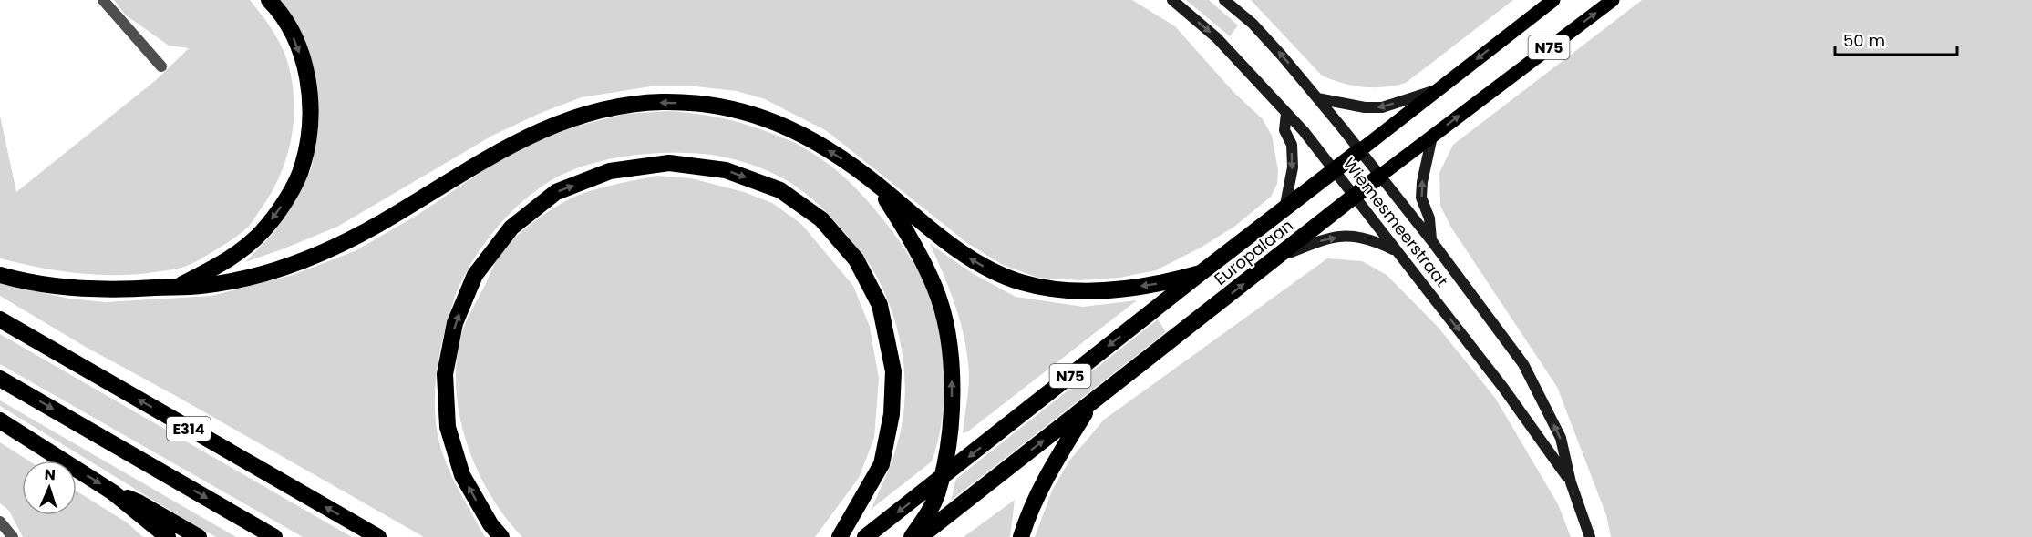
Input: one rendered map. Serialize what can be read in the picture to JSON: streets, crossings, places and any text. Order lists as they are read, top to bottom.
{
  "streets": {
    "highway": ["N75", "Europalaan", "E314"],
    "main road": ["Wiemesmeerstraat"]
  },
  "crossings": [
    ["Wiemesmeerstraat", "Europalaan"]
  ],
  "scale_bar": "50 m",
  "north": "top"
}
